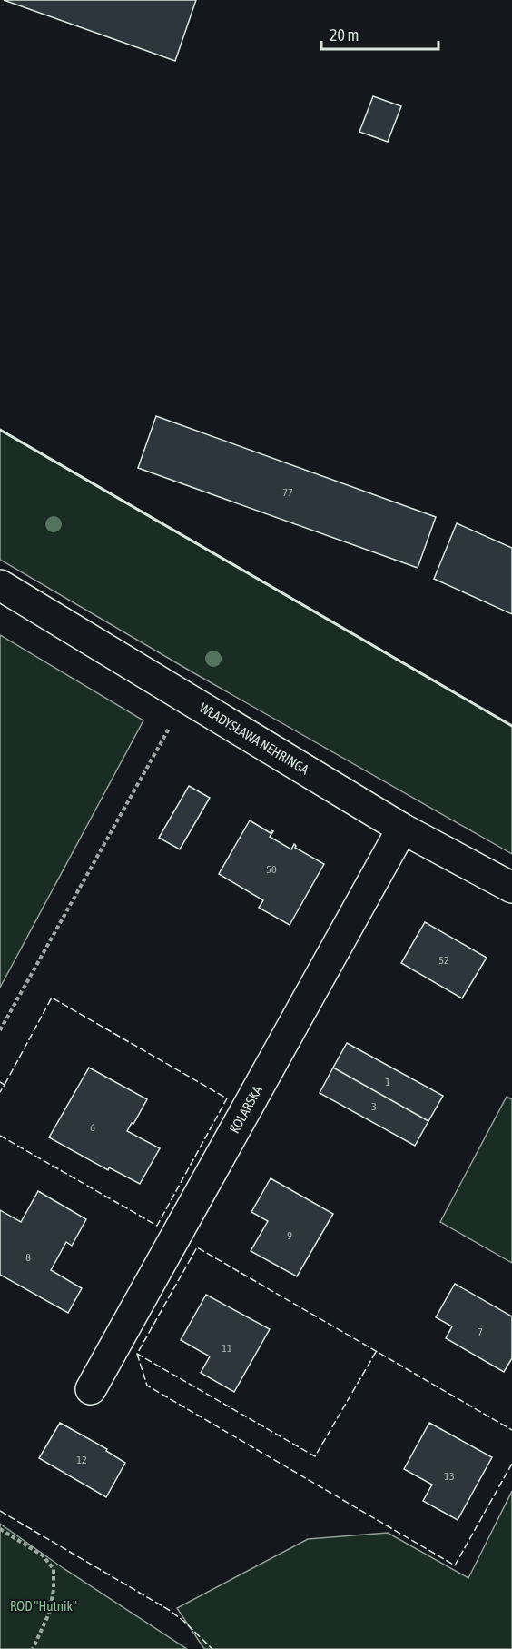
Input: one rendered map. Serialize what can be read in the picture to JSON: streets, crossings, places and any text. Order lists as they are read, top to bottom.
{
  "streets": {
    "street": ["WŁADYSŁAWA NEHRINGA", "KOLARSKA"]
  },
  "crossings": [
    ["WŁADYSŁAWA NEHRINGA", "KOLARSKA"]
  ],
  "parks": ["ROD \"Hutnik\""],
  "house_numbers": [
    "77",
    "50",
    "52",
    "1",
    "3",
    "6",
    "9",
    "8",
    "7",
    "11",
    "12",
    "13"
  ],
  "scale_bar": "20 m"
}
